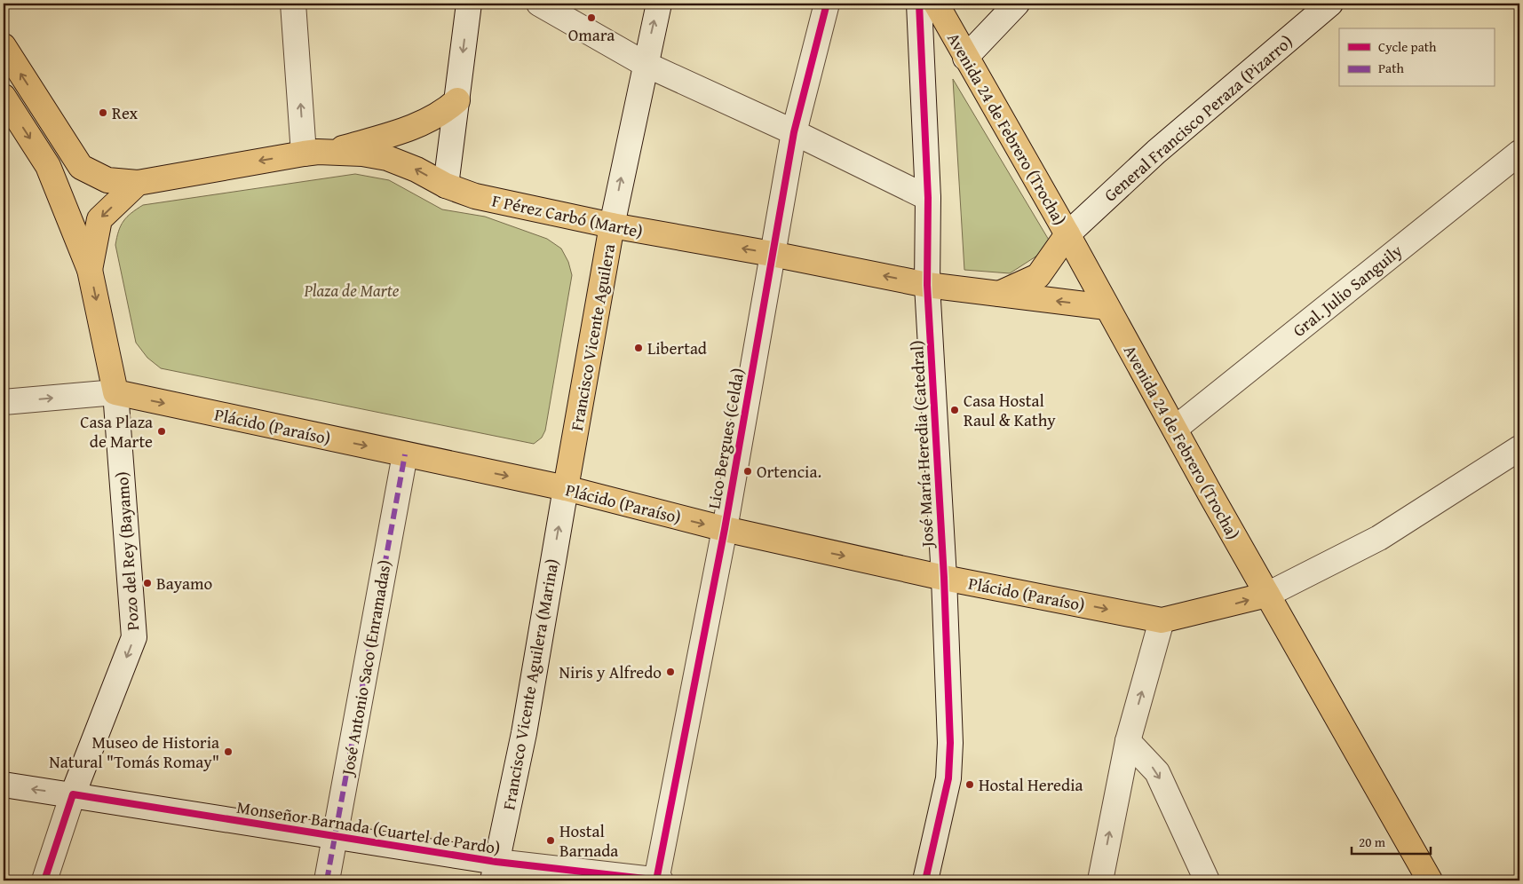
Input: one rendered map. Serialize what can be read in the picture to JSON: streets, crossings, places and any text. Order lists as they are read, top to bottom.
{
  "streets": {
    "main road": [
      "Avenida 24 de Febrero (Trocha)",
      "F Pérez Carbó (Marte)",
      "Francisco Vicente Aguilera",
      "Plácido (Paraíso)"
    ],
    "street": [
      "General Francisco Peraza (Pizarro)",
      "Gral. Julio Sanguily",
      "Lico Bergues (Celda)",
      "José María Heredia (Catedral)",
      "Pozo del Rey (Bayamo)",
      "José Antonio Saco (Enramadas)",
      "Francisco Vicente Aguilera (Marina)",
      "Monseñor Barnada (Cuartel de Pardo)"
    ]
  },
  "crossings": [
    ["General Francisco Peraza (Pizarro)", "Avenida 24 de Febrero (Trocha)"],
    ["Avenida 24 de Febrero (Trocha)", "F Pérez Carbó (Marte)"],
    ["Avenida 24 de Febrero (Trocha)", "Gral. Julio Sanguily"],
    ["Avenida 24 de Febrero (Trocha)", "Plácido (Paraíso)"],
    ["F Pérez Carbó (Marte)", "Francisco Vicente Aguilera"],
    ["F Pérez Carbó (Marte)", "Lico Bergues (Celda)"],
    ["F Pérez Carbó (Marte)", "José María Heredia (Catedral)"],
    ["Francisco Vicente Aguilera", "Plácido (Paraíso)"],
    ["Francisco Vicente Aguilera", "Francisco Vicente Aguilera (Marina)"],
    ["Plácido (Paraíso)", "Lico Bergues (Celda)"],
    ["Plácido (Paraíso)", "José María Heredia (Catedral)"],
    ["Plácido (Paraíso)", "Pozo del Rey (Bayamo)"],
    ["Plácido (Paraíso)", "José Antonio Saco (Enramadas)"],
    ["Plácido (Paraíso)", "Francisco Vicente Aguilera (Marina)"],
    ["Lico Bergues (Celda)", "Monseñor Barnada (Cuartel de Pardo)"],
    ["Pozo del Rey (Bayamo)", "Monseñor Barnada (Cuartel de Pardo)"],
    ["José Antonio Saco (Enramadas)", "Monseñor Barnada (Cuartel de Pardo)"],
    ["Francisco Vicente Aguilera (Marina)", "Monseñor Barnada (Cuartel de Pardo)"]
  ],
  "one_way": [
    "F Pérez Carbó (Marte)",
    "Plácido (Paraíso)",
    "Pozo del Rey (Bayamo)",
    "Francisco Vicente Aguilera (Marina)"
  ],
  "parks": ["Plaza de Marte"],
  "places": [
    "Omara",
    "Rex",
    "Libertad",
    "Casa Hostal Raul & Kathy",
    "Casa Plaza de Marte",
    "Ortencia.",
    "Bayamo",
    "Niris y Alfredo",
    "Museo de Historia Natural \"Tomás Romay\"",
    "Hostal Heredia",
    "Hostal Barnada"
  ],
  "legend": ["Cycle path", "Path"],
  "scale_bar": "20 m"
}
